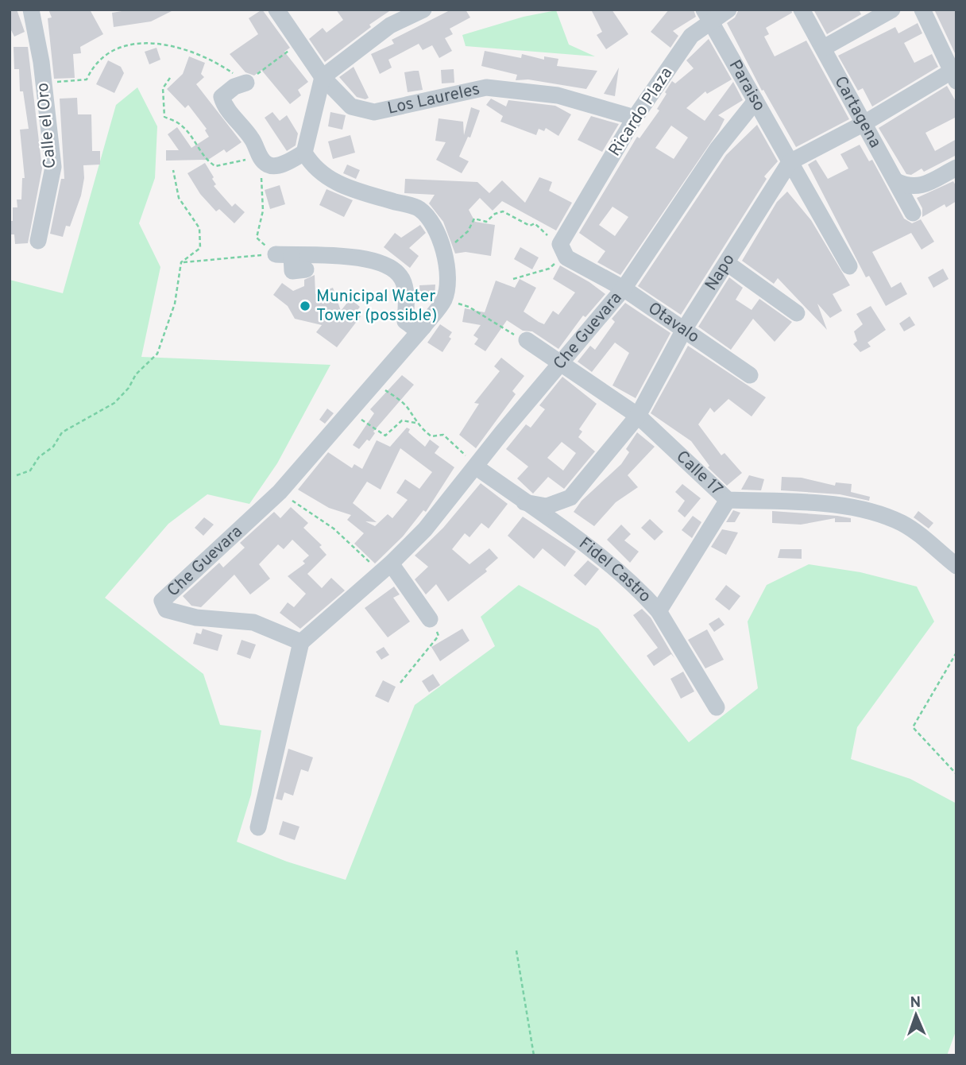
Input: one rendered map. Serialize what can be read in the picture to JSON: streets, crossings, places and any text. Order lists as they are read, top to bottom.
{
  "streets": {
    "street": [
      "Paraiso",
      "Los Laureles",
      "Cartagena",
      "Ricardo Plaza",
      "Calle el Oro",
      "Napo",
      "Otavalo",
      "Che Guevara",
      "Calle 17",
      "Fidel Castro"
    ]
  },
  "crossings": [
    ["Paraiso", "Ricardo Plaza"],
    ["Paraiso", "Napo"],
    ["Paraiso", "Che Guevara"],
    ["Los Laureles", "Ricardo Plaza"],
    ["Ricardo Plaza", "Otavalo"],
    ["Napo", "Otavalo"],
    ["Napo", "Calle 17"],
    ["Napo", "Fidel Castro"],
    ["Otavalo", "Che Guevara"],
    ["Che Guevara", "Calle 17"],
    ["Che Guevara", "Fidel Castro"]
  ],
  "places": ["Municipal Water Tower (possible)"],
  "north": "top"
}
